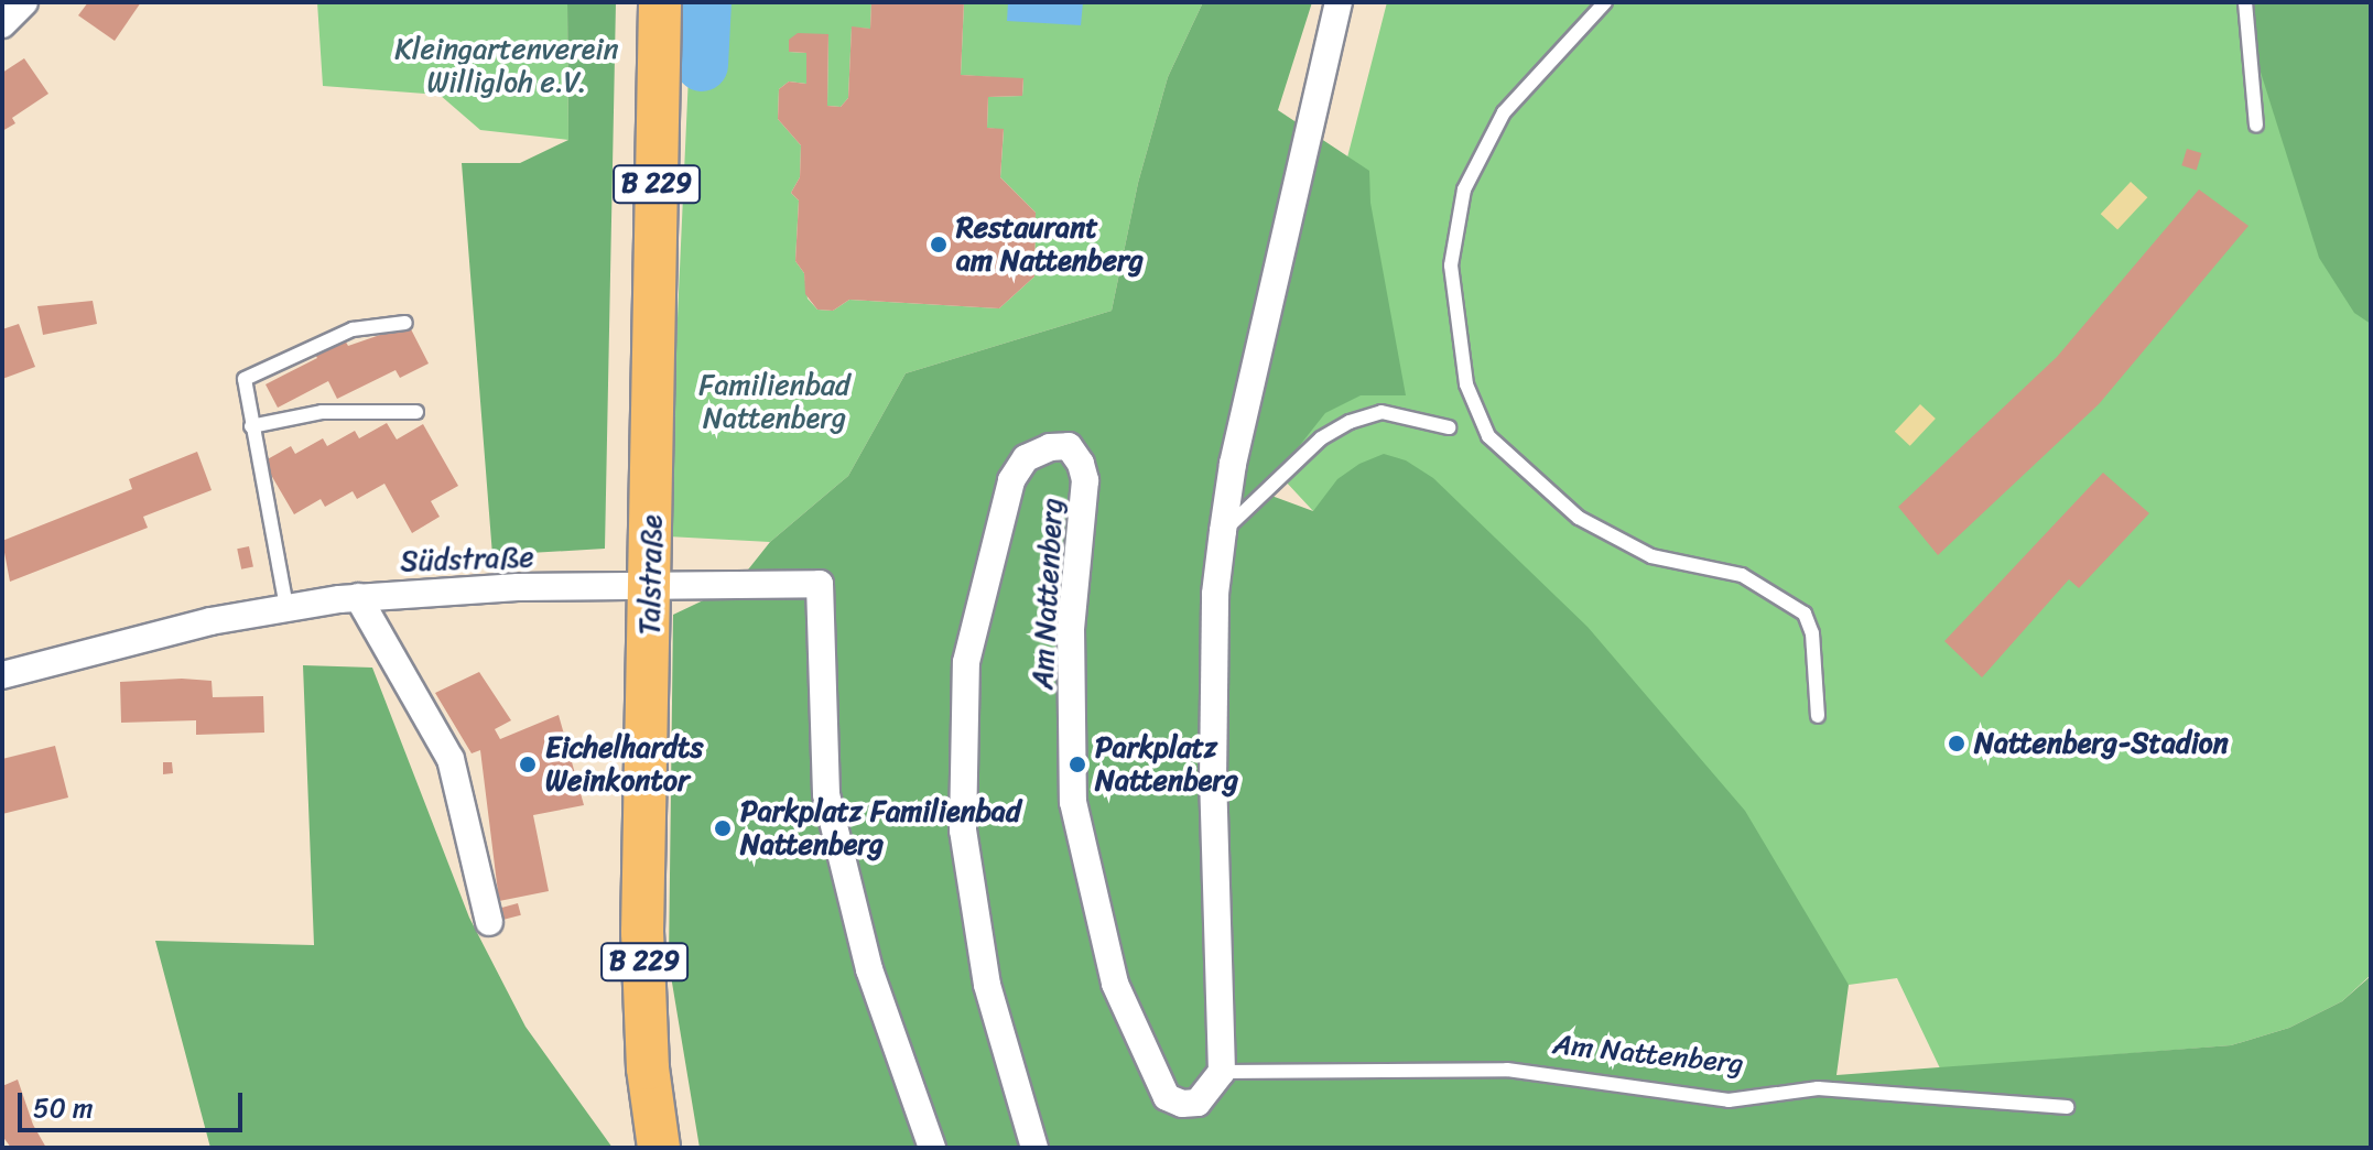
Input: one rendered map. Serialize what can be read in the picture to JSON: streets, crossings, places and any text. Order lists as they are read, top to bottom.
{
  "streets": {
    "main road": ["B 229", "Talstraße"],
    "street": ["Südstraße", "Am Nattenberg"]
  },
  "crossings": [
    ["Südstraße", "Talstraße"]
  ],
  "parks": ["Kleingartenverein Willigloh e.V.", "Familienbad Nattenberg"],
  "places": [
    "Restaurant am Nattenberg",
    "Nattenberg-Stadion",
    "Eichelhardts Weinkontor",
    "Parkplatz Nattenberg",
    "Parkplatz Familienbad Nattenberg"
  ],
  "scale_bar": "50 m"
}
